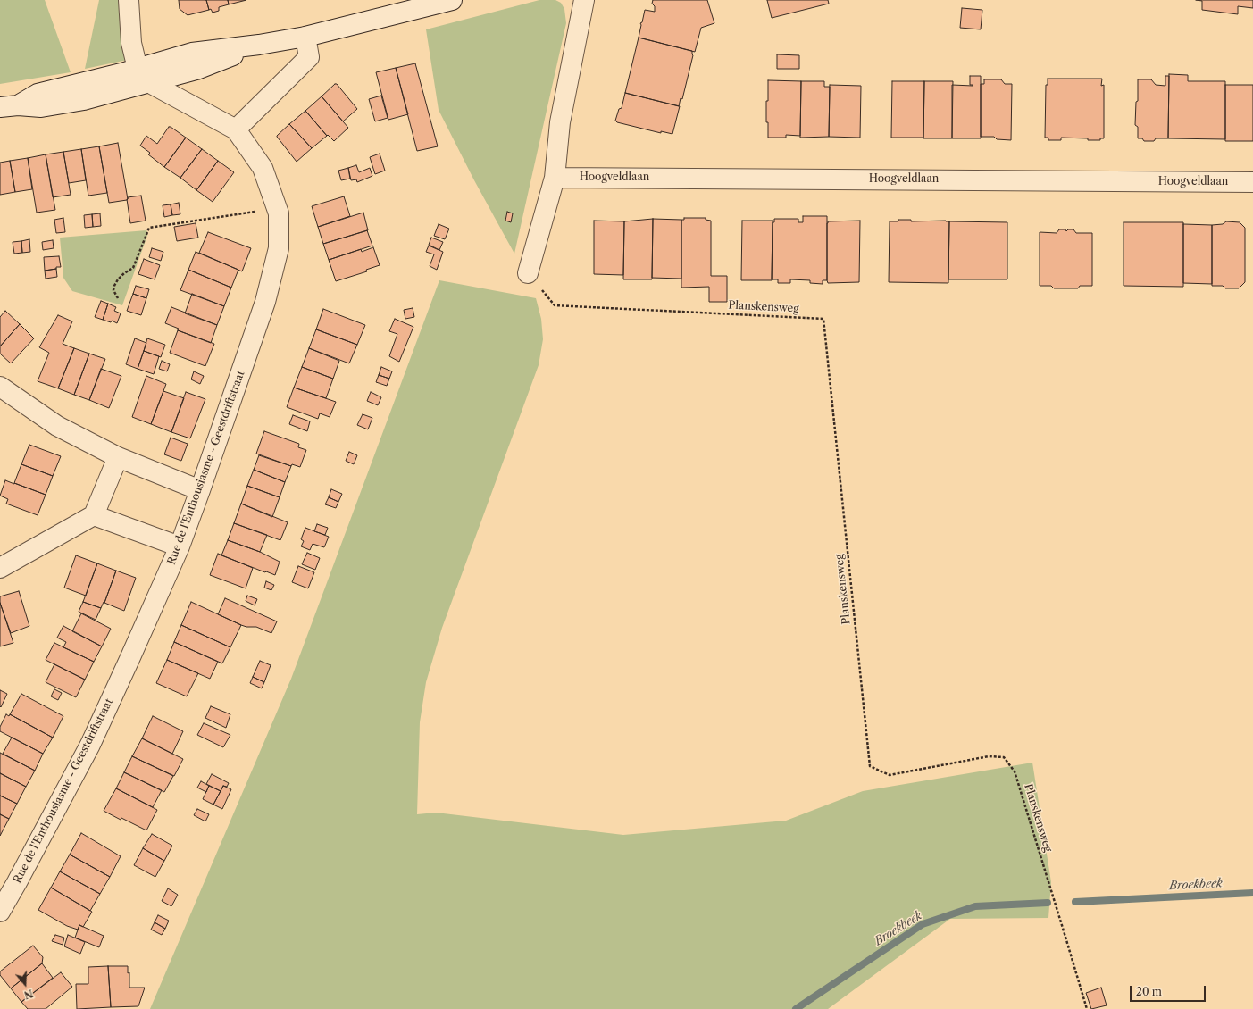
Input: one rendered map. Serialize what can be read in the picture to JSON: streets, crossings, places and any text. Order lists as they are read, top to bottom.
{
  "streets": {
    "street": ["Hoogveldlaan", "Rue de l'Enthousiasme - Geestdriftstraat"],
    "path": ["Planskensweg"]
  },
  "water": ["Broekbeek"],
  "scale_bar": "20 m",
  "north": "bottom"
}
